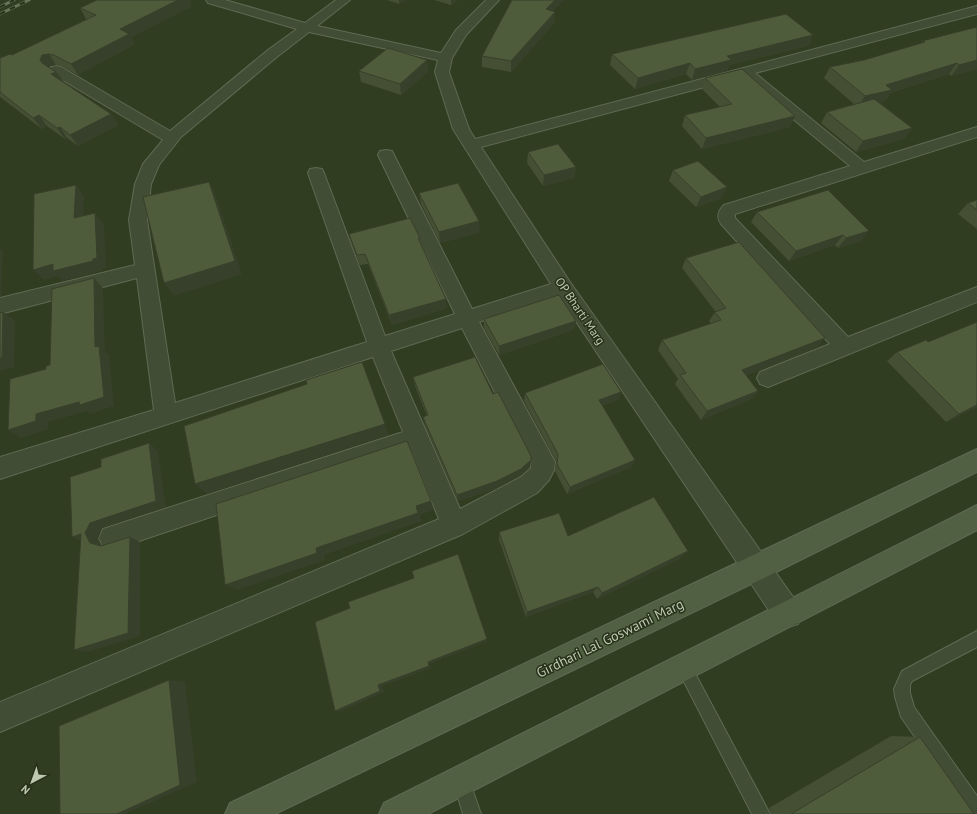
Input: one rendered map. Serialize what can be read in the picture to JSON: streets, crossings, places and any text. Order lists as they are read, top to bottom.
{
  "streets": {
    "main road": ["Girdhari Lal Goswami Marg"],
    "street": ["OP Bharti Marg"]
  },
  "crossings": [
    ["OP Bharti Marg", "Girdhari Lal Goswami Marg"]
  ],
  "north": "bottom left"
}
